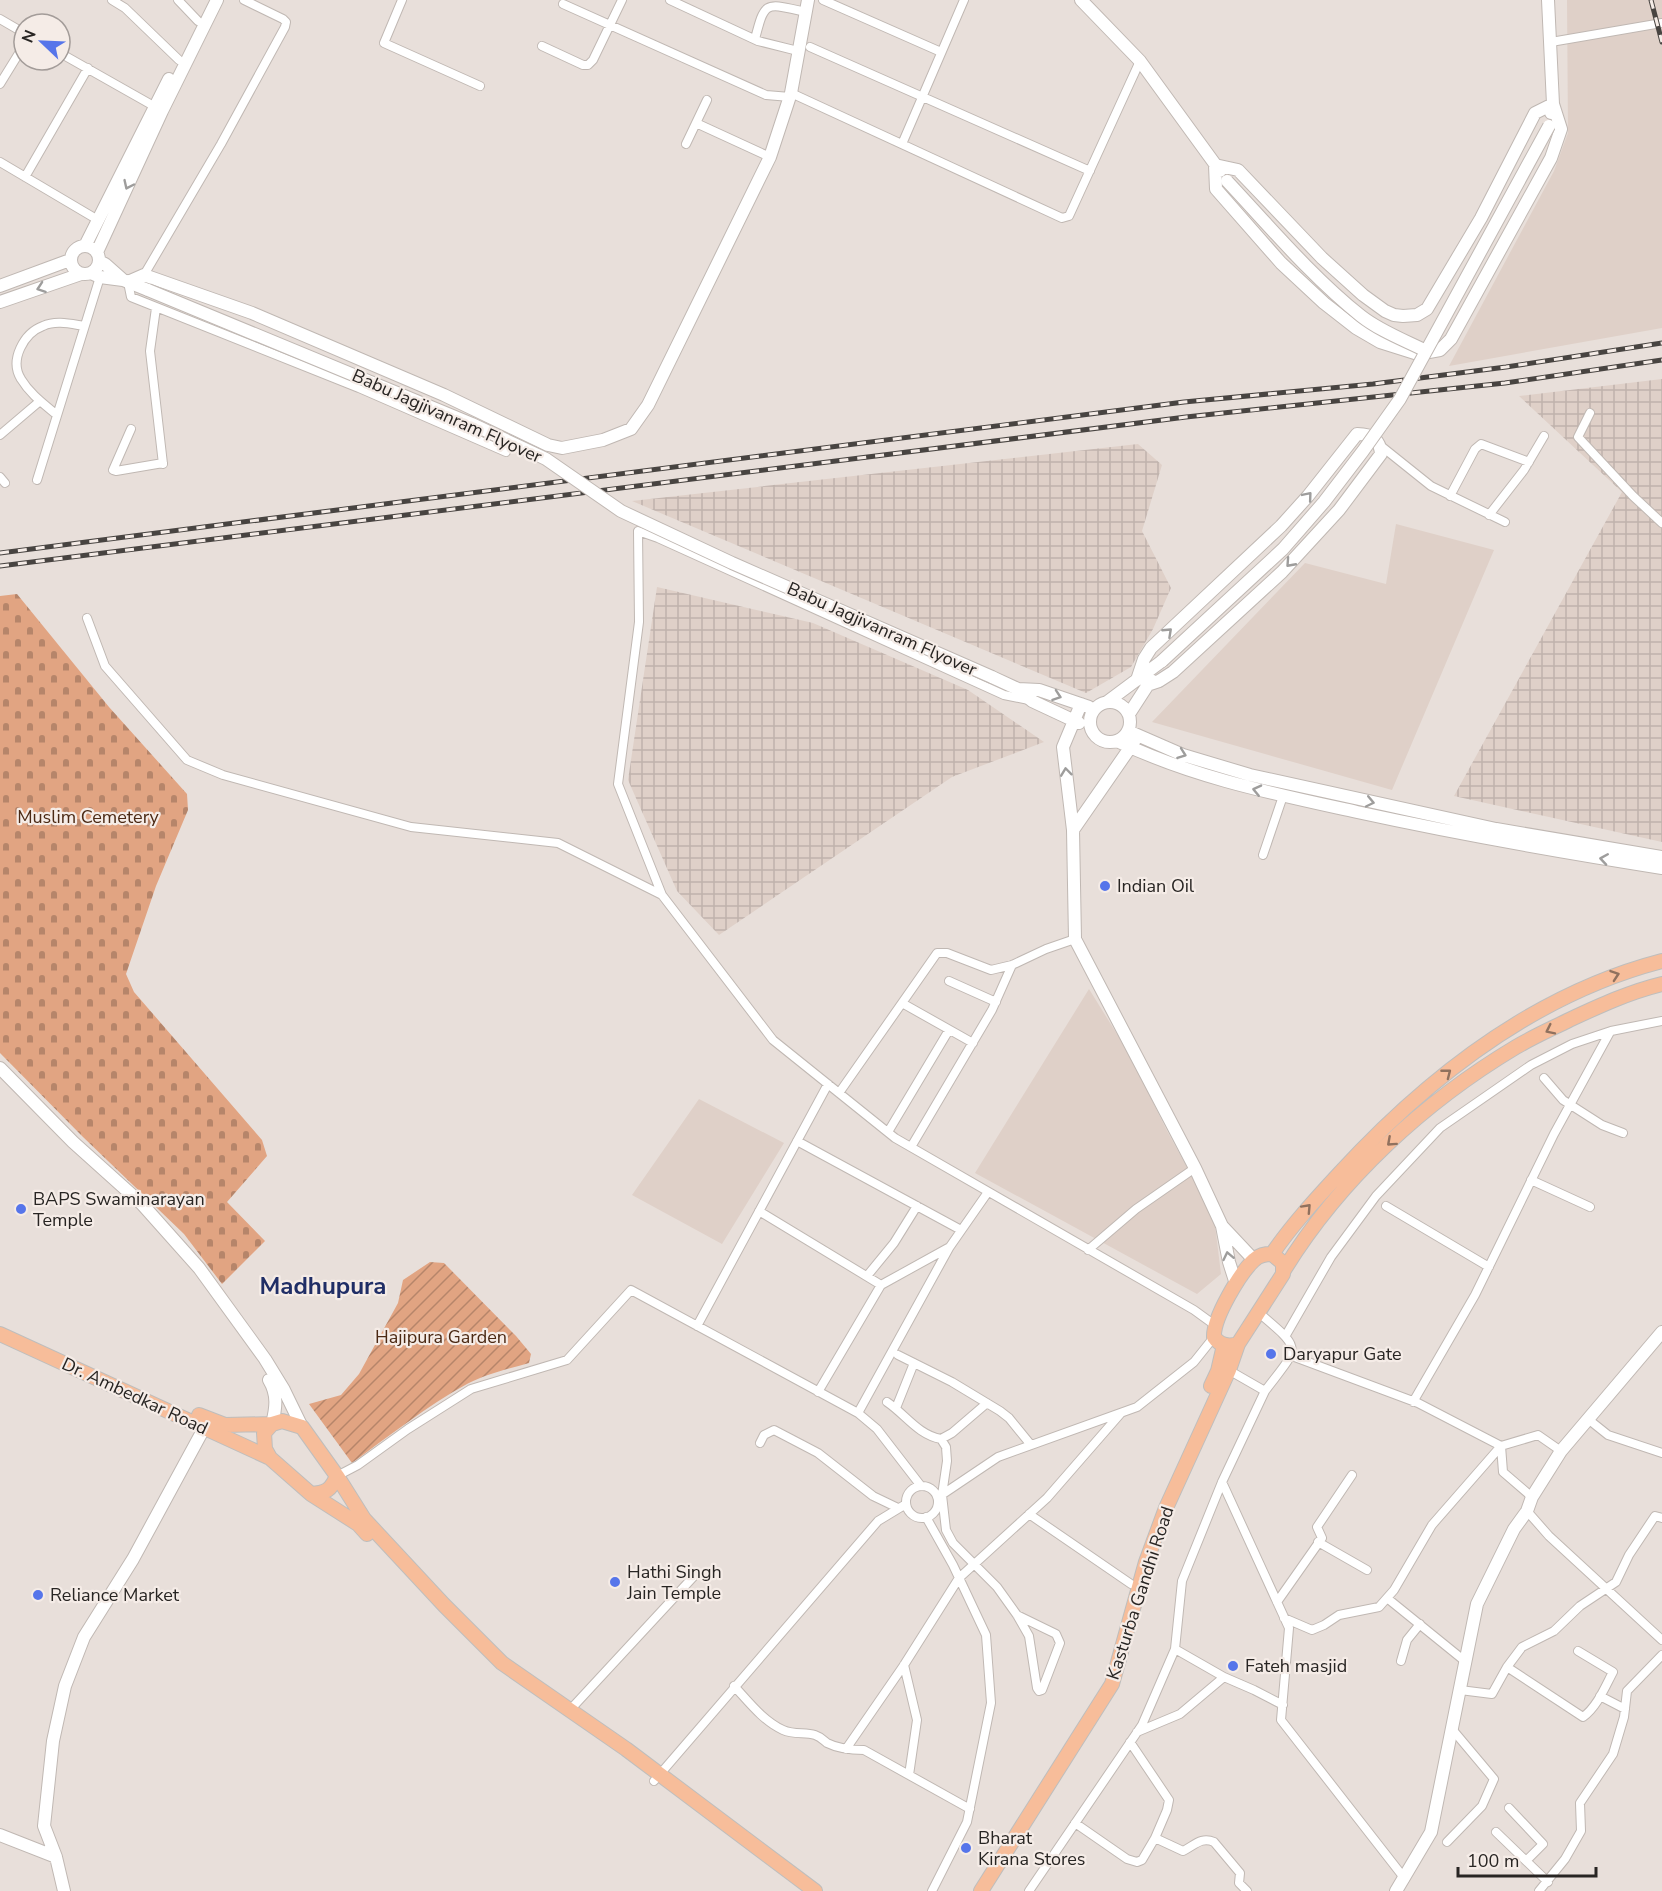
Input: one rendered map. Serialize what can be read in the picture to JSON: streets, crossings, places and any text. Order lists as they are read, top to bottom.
{
  "streets": {
    "main road": ["Dr. Ambedkar Road", "Kasturba Gandhi Road"],
    "street": ["Babu Jagjivanram Flyover"]
  },
  "districts": ["Madhupura"],
  "parks": ["Muslim Cemetery", "Hajipura Garden"],
  "places": [
    "Indian Oil",
    "BAPS Swaminarayan Temple",
    "Daryapur Gate",
    "Hathi Singh Jain Temple",
    "Reliance Market",
    "Fateh masjid",
    "Bharat Kirana Stores"
  ],
  "scale_bar": "100 m",
  "north": "top left"
}
